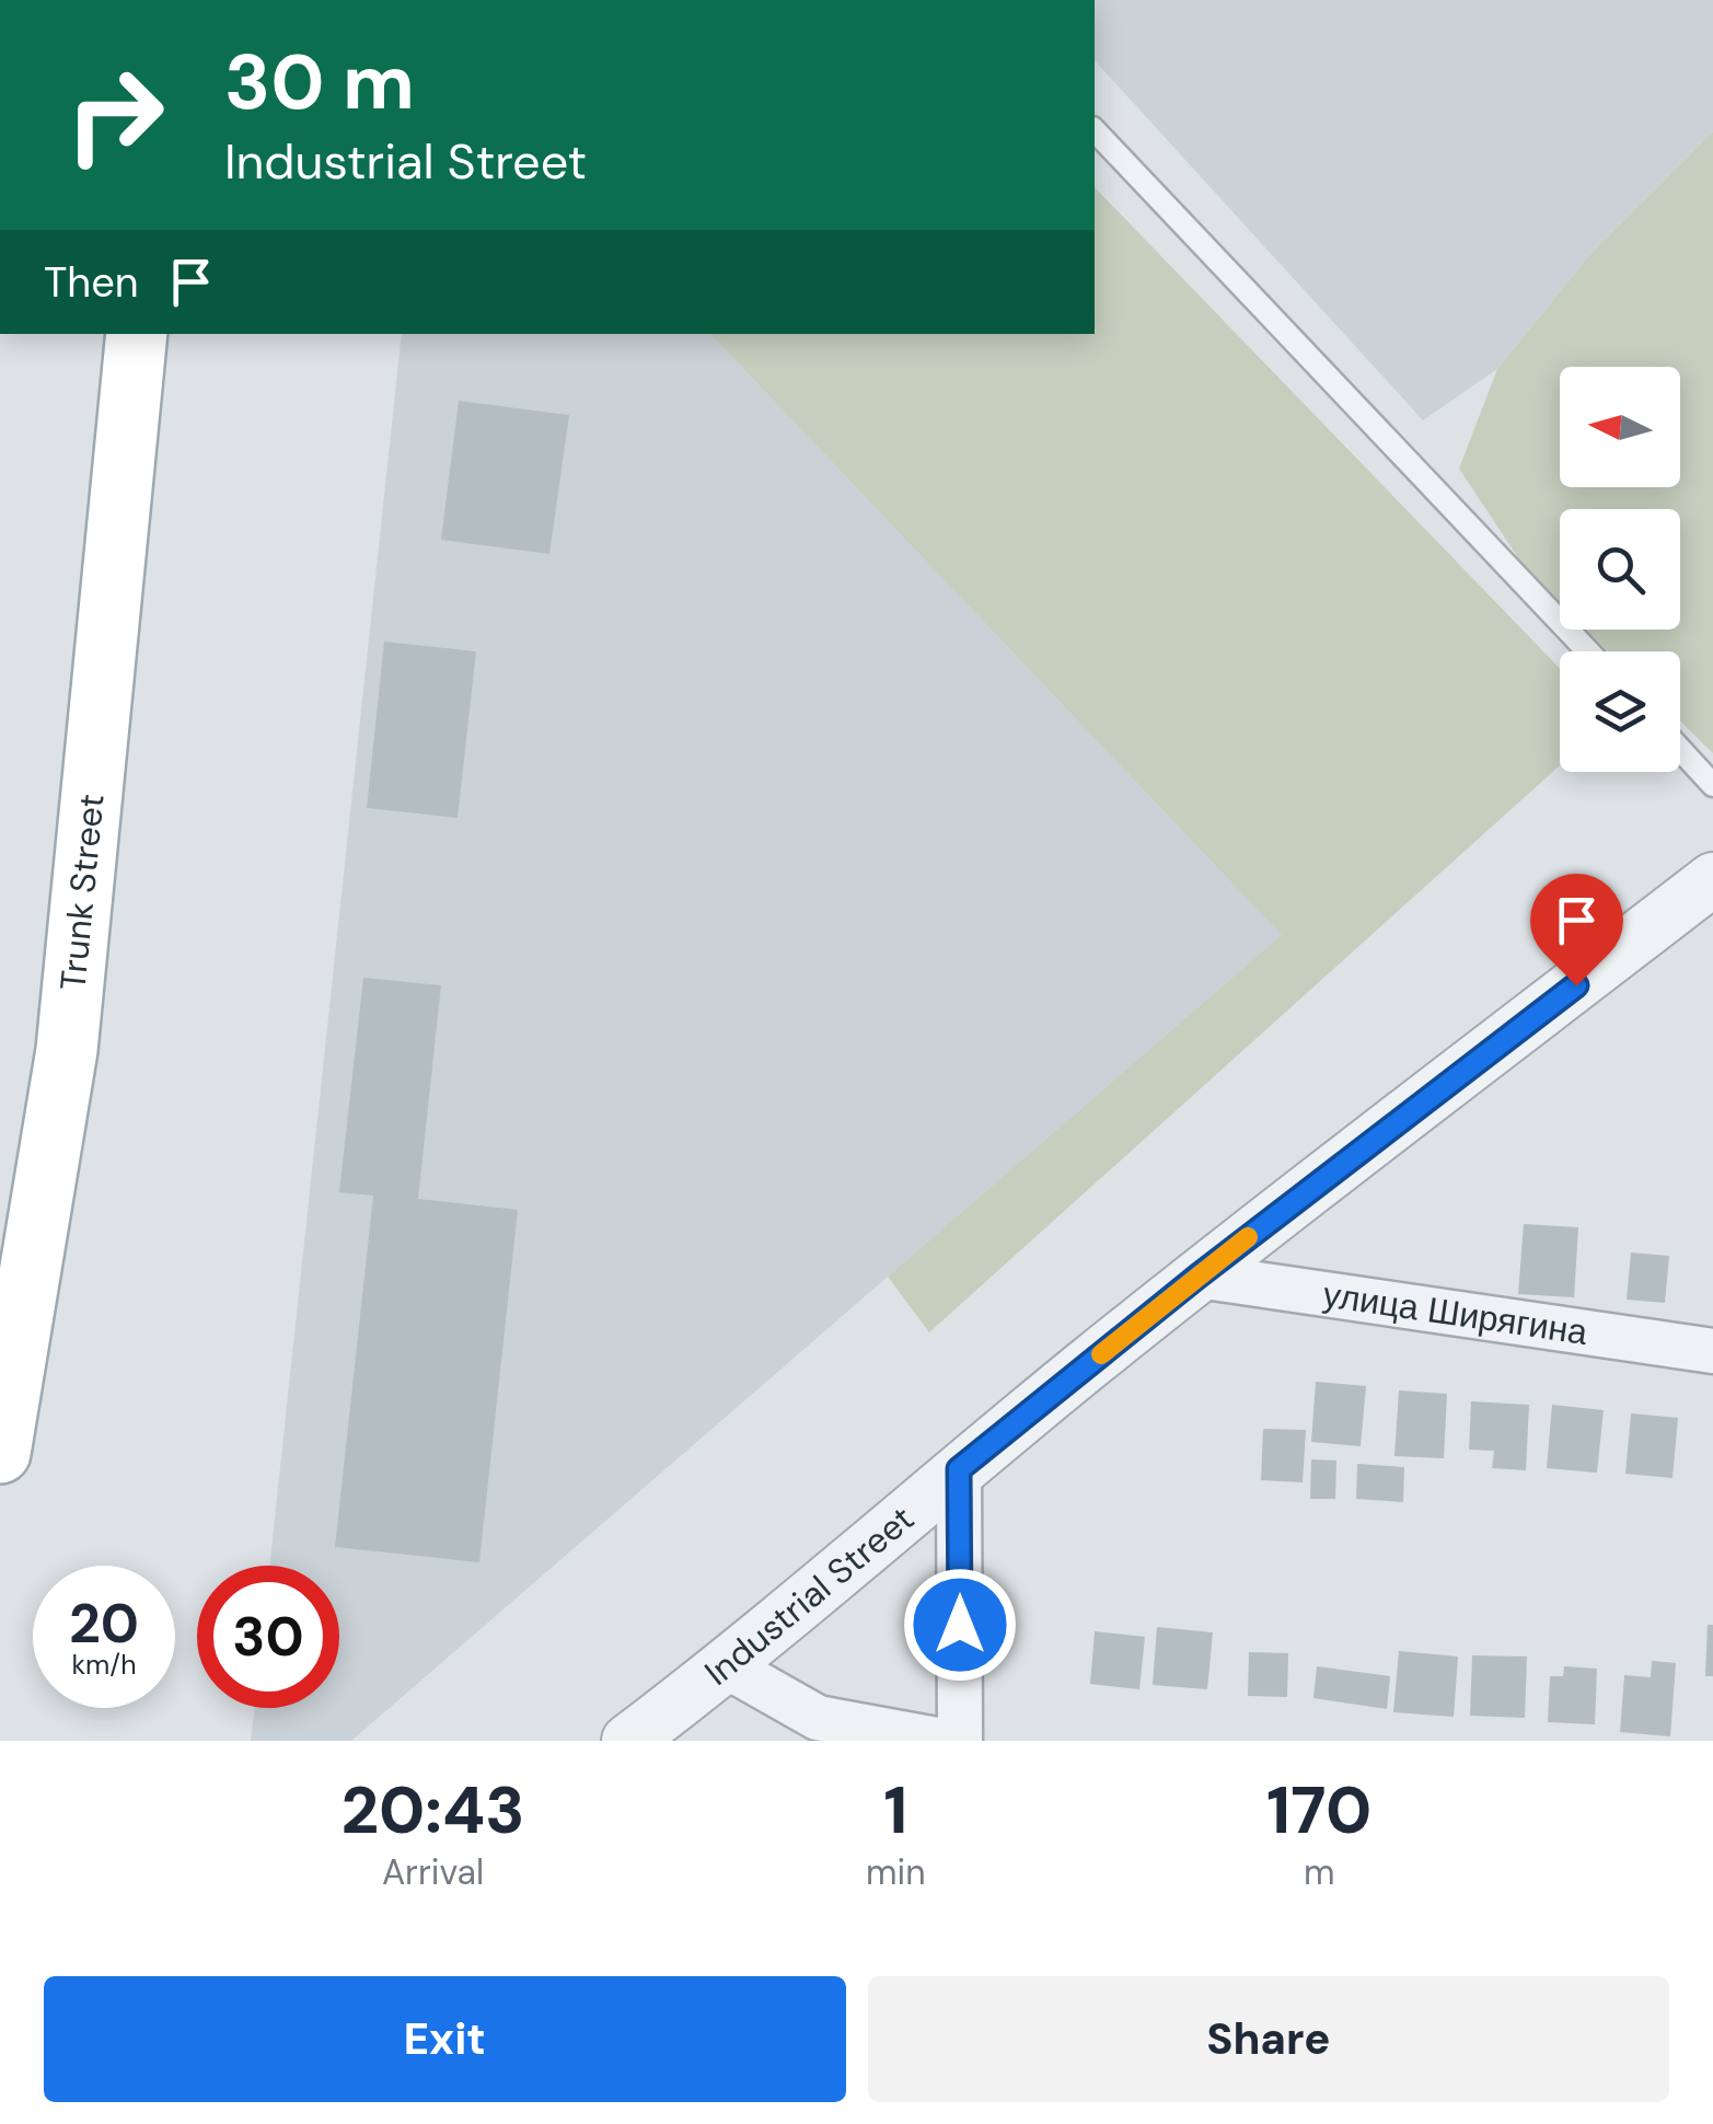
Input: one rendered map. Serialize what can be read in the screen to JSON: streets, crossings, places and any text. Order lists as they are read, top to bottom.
{
  "streets": {
    "main road": ["Trunk Street"],
    "street": ["улица Ширягина", "Industrial Street"]
  },
  "crossings": [
    ["улица Ширягина", "Industrial Street"]
  ],
  "north": "left",
  "page": {
    "turn": ["30 m", "Industrial Street"],
    "then": "Then",
    "speed": "20 km/h",
    "limit": "30",
    "eta": [
      "20:43",
      "Arrival",
      "1",
      "min",
      "170",
      "m"
    ],
    "buttons": ["Exit", "Share"]
  }
}
